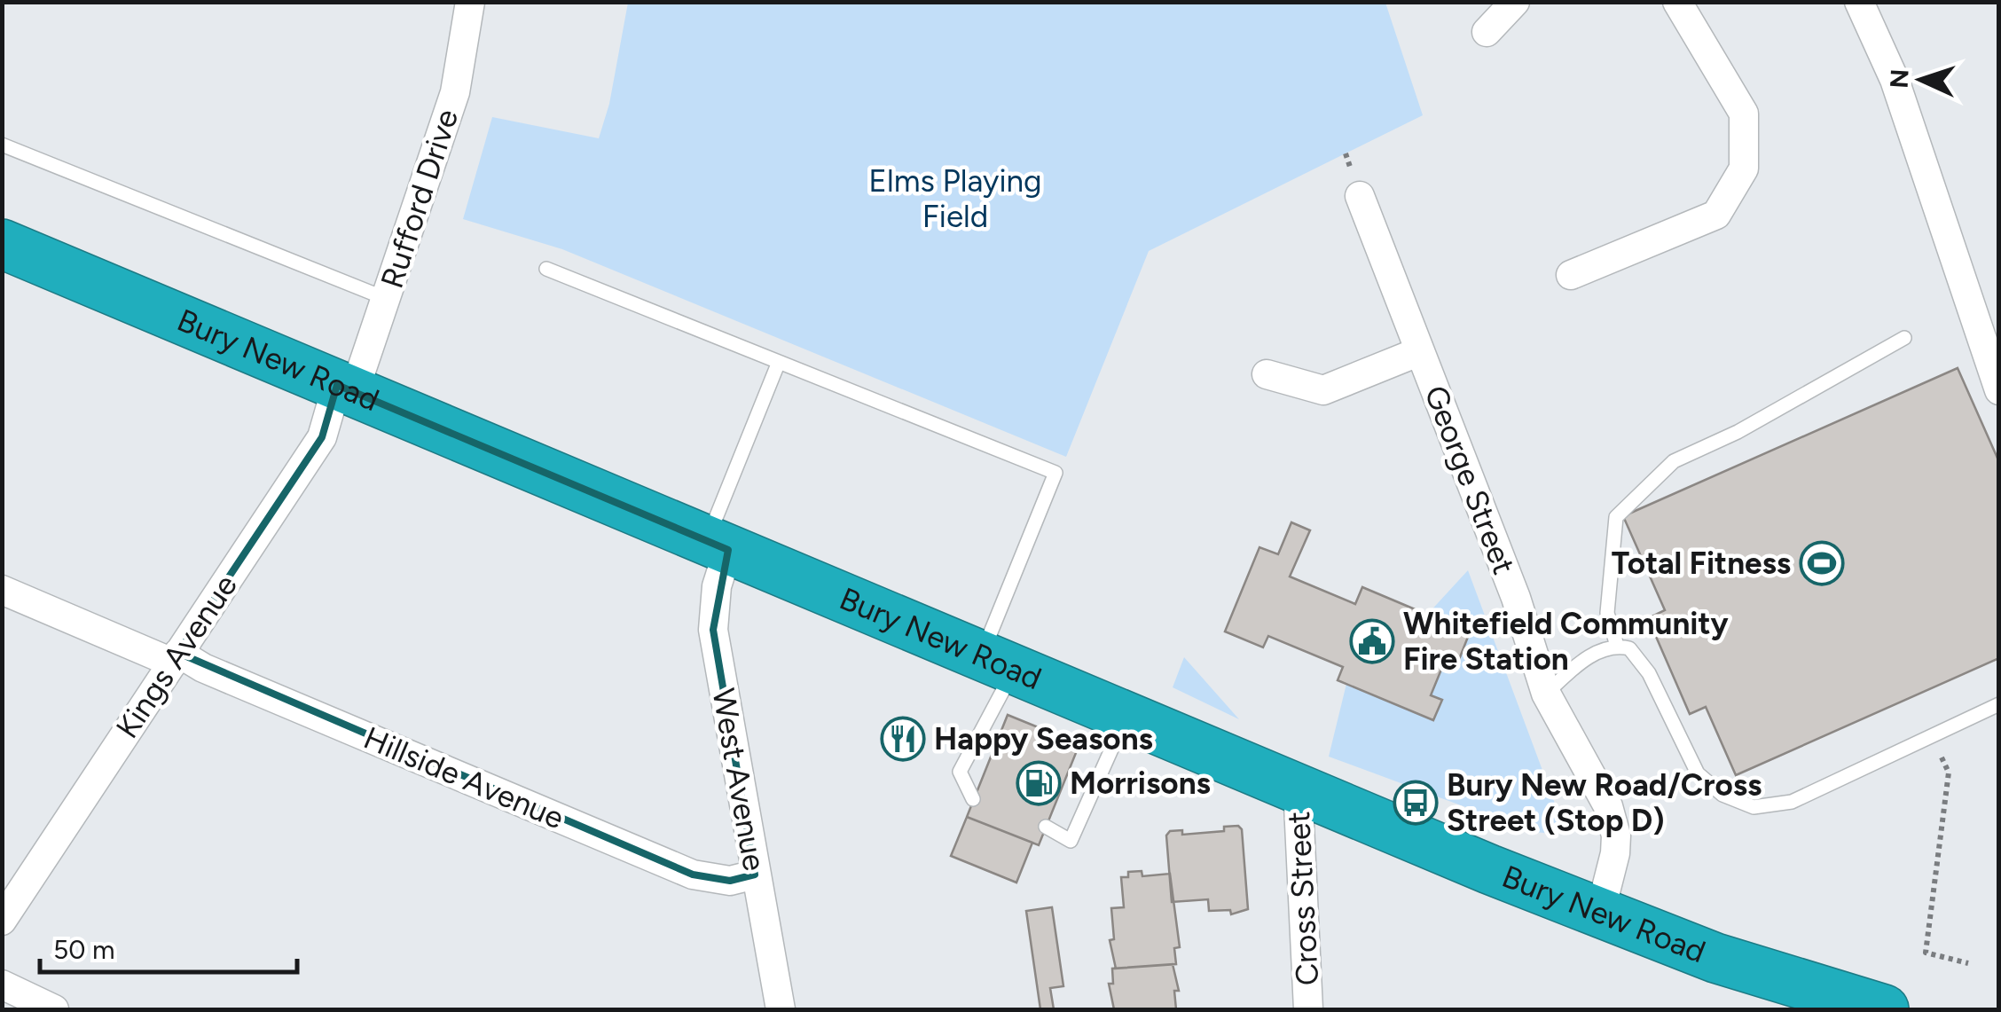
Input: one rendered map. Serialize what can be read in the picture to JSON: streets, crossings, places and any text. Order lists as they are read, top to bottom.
{
  "streets": {
    "highway": ["Bury New Road"],
    "street": [
      "Rufford Drive",
      "George Street",
      "Kings Avenue",
      "Hillside Avenue",
      "West Avenue",
      "Cross Street"
    ]
  },
  "crossings": [
    ["Rufford Drive", "Bury New Road"],
    ["Rufford Drive", "Kings Avenue"],
    ["Bury New Road", "George Street"],
    ["Bury New Road", "Kings Avenue"],
    ["Bury New Road", "West Avenue"],
    ["Bury New Road", "Cross Street"],
    ["Kings Avenue", "Hillside Avenue"],
    ["Hillside Avenue", "West Avenue"]
  ],
  "parks": ["Elms Playing Field"],
  "places": {
    "sports": ["Total Fitness"],
    "public building": ["Whitefield Community Fire Station"],
    "restaurant": ["Happy Seasons"],
    "fuel station": ["Morrisons"],
    "bus stop": ["Bury New Road/Cross Street (Stop D)"]
  },
  "scale_bar": "50 m",
  "north": "left"
}
